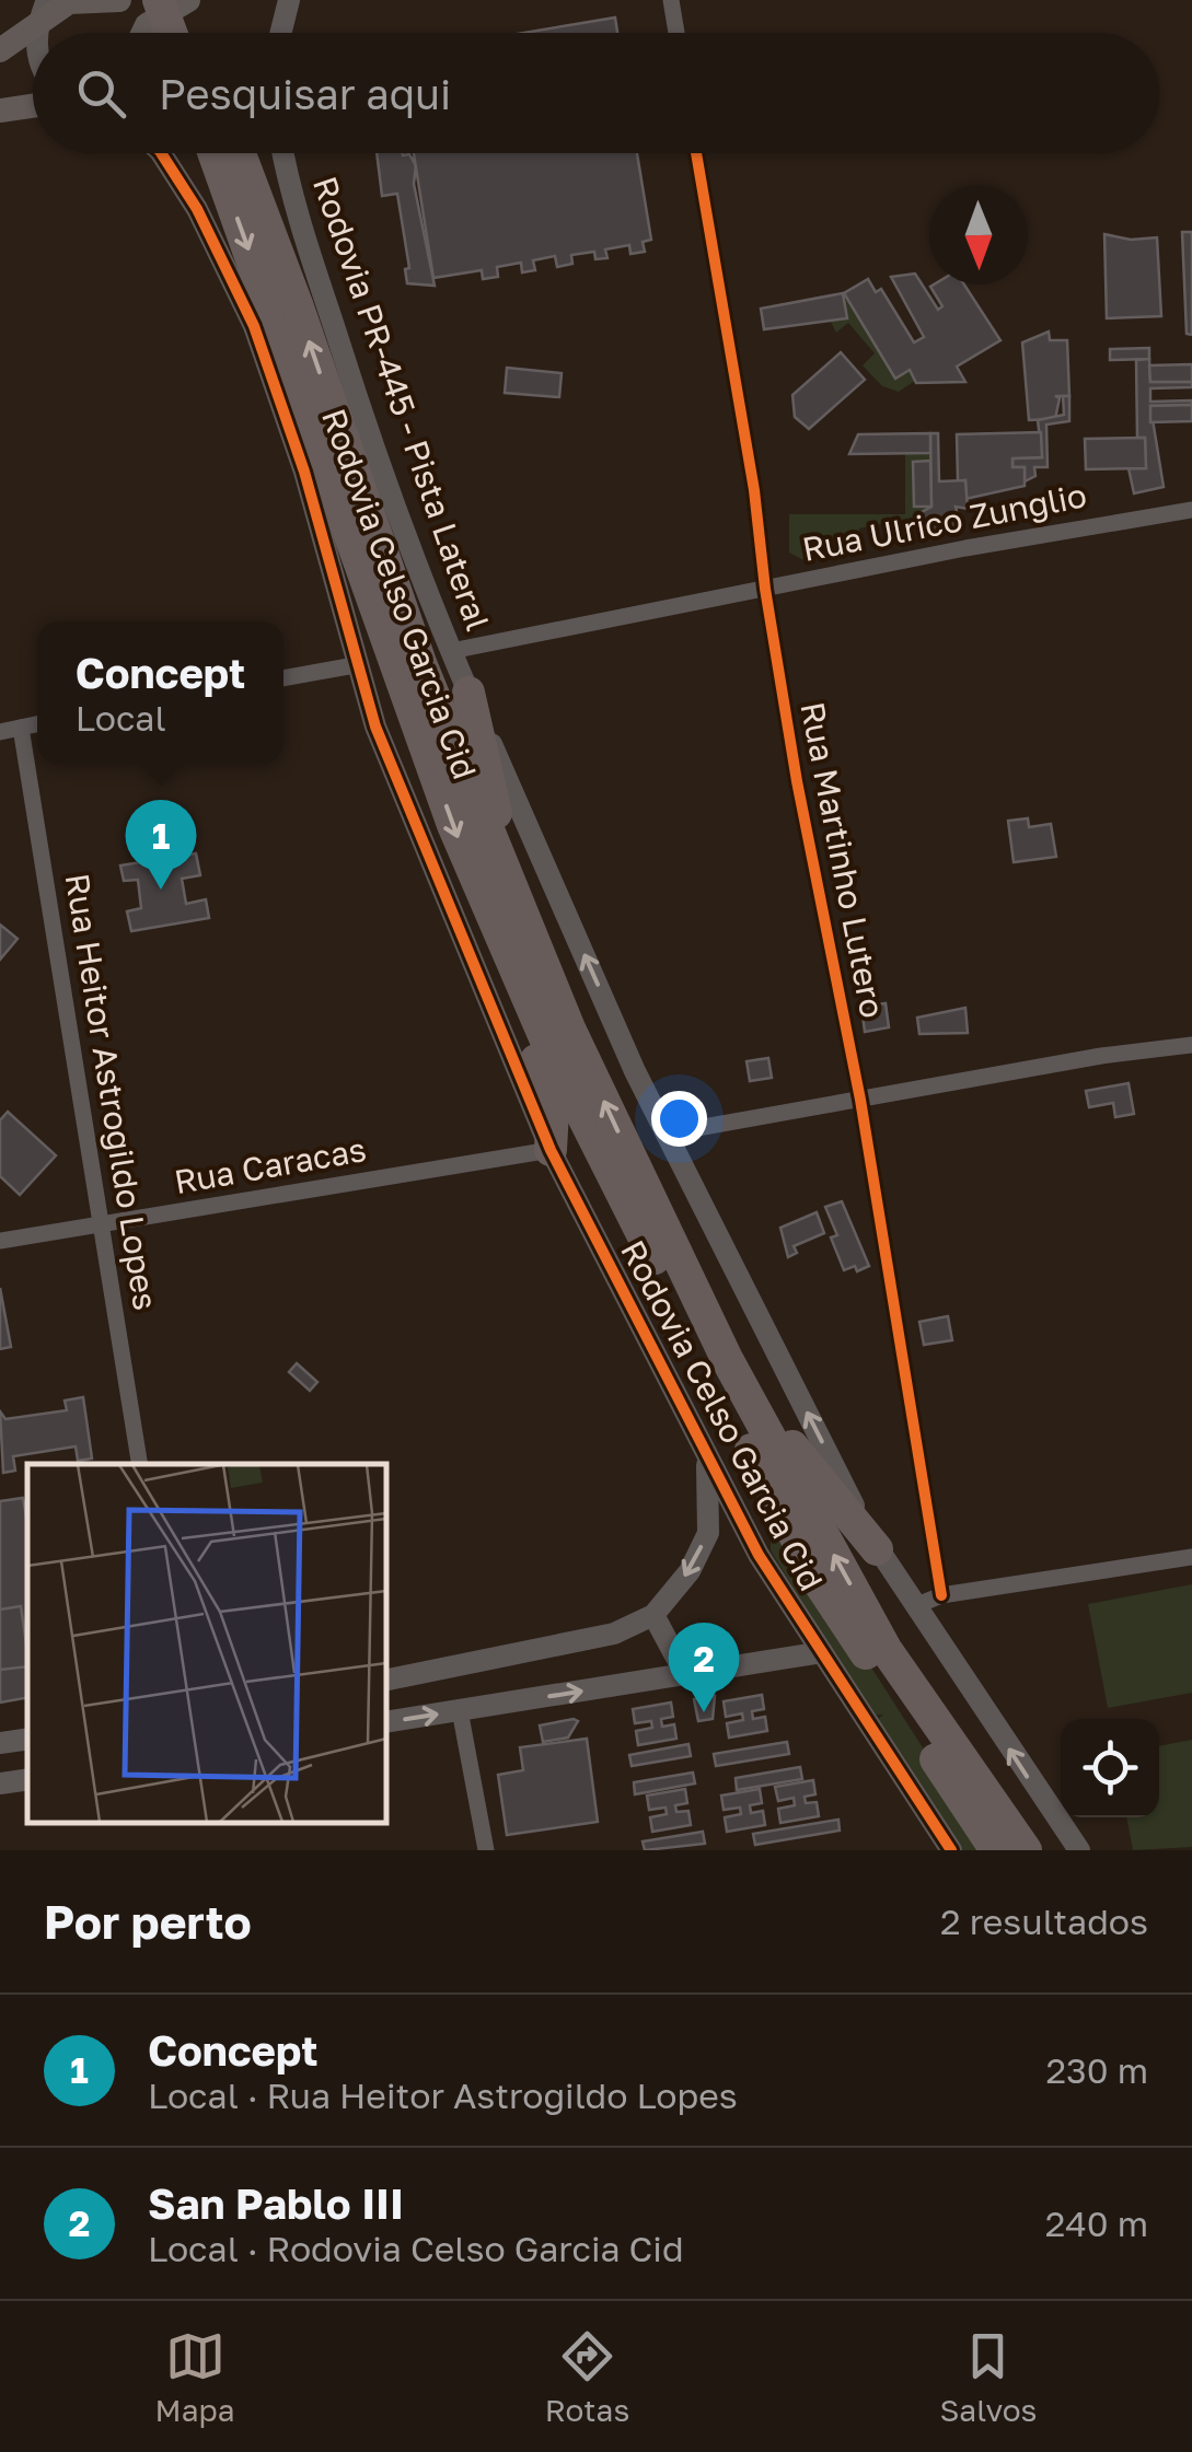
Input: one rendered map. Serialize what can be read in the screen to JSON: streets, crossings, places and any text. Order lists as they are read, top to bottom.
{
  "streets": {
    "highway": ["Rodovia Celso Garcia Cid"],
    "street": [
      "Rodovia PR-445 - Pista Lateral",
      "Rua Ulrico Zunglio",
      "Rua Martinho Lutero",
      "Rua Heitor Astrogildo Lopes",
      "Rua Caracas"
    ]
  },
  "crossings": [
    ["Rodovia PR-445 - Pista Lateral", "Rua Ulrico Zunglio"],
    ["Rodovia PR-445 - Pista Lateral", "Rodovia Celso Garcia Cid"],
    ["Rua Ulrico Zunglio", "Rua Martinho Lutero"],
    ["Rodovia Celso Garcia Cid", "Rua Caracas"],
    ["Rua Heitor Astrogildo Lopes", "Rua Caracas"]
  ],
  "north": "bottom",
  "page": {
    "search": "Pesquisar aqui",
    "popup": ["Concept", "Local"],
    "pins": ["1", "2"],
    "heading": ["Por perto", "2 resultados"],
    "list": [
      {
        "mark": "1",
        "name": "Concept",
        "note": "Local · Rua Heitor Astrogildo Lopes",
        "value": "230 m"
      },
      {
        "mark": "2",
        "name": "San Pablo III",
        "note": "Local · Rodovia Celso Garcia Cid",
        "value": "240 m"
      }
    ],
    "nav": ["Mapa", "Rotas", "Salvos"]
  }
}
